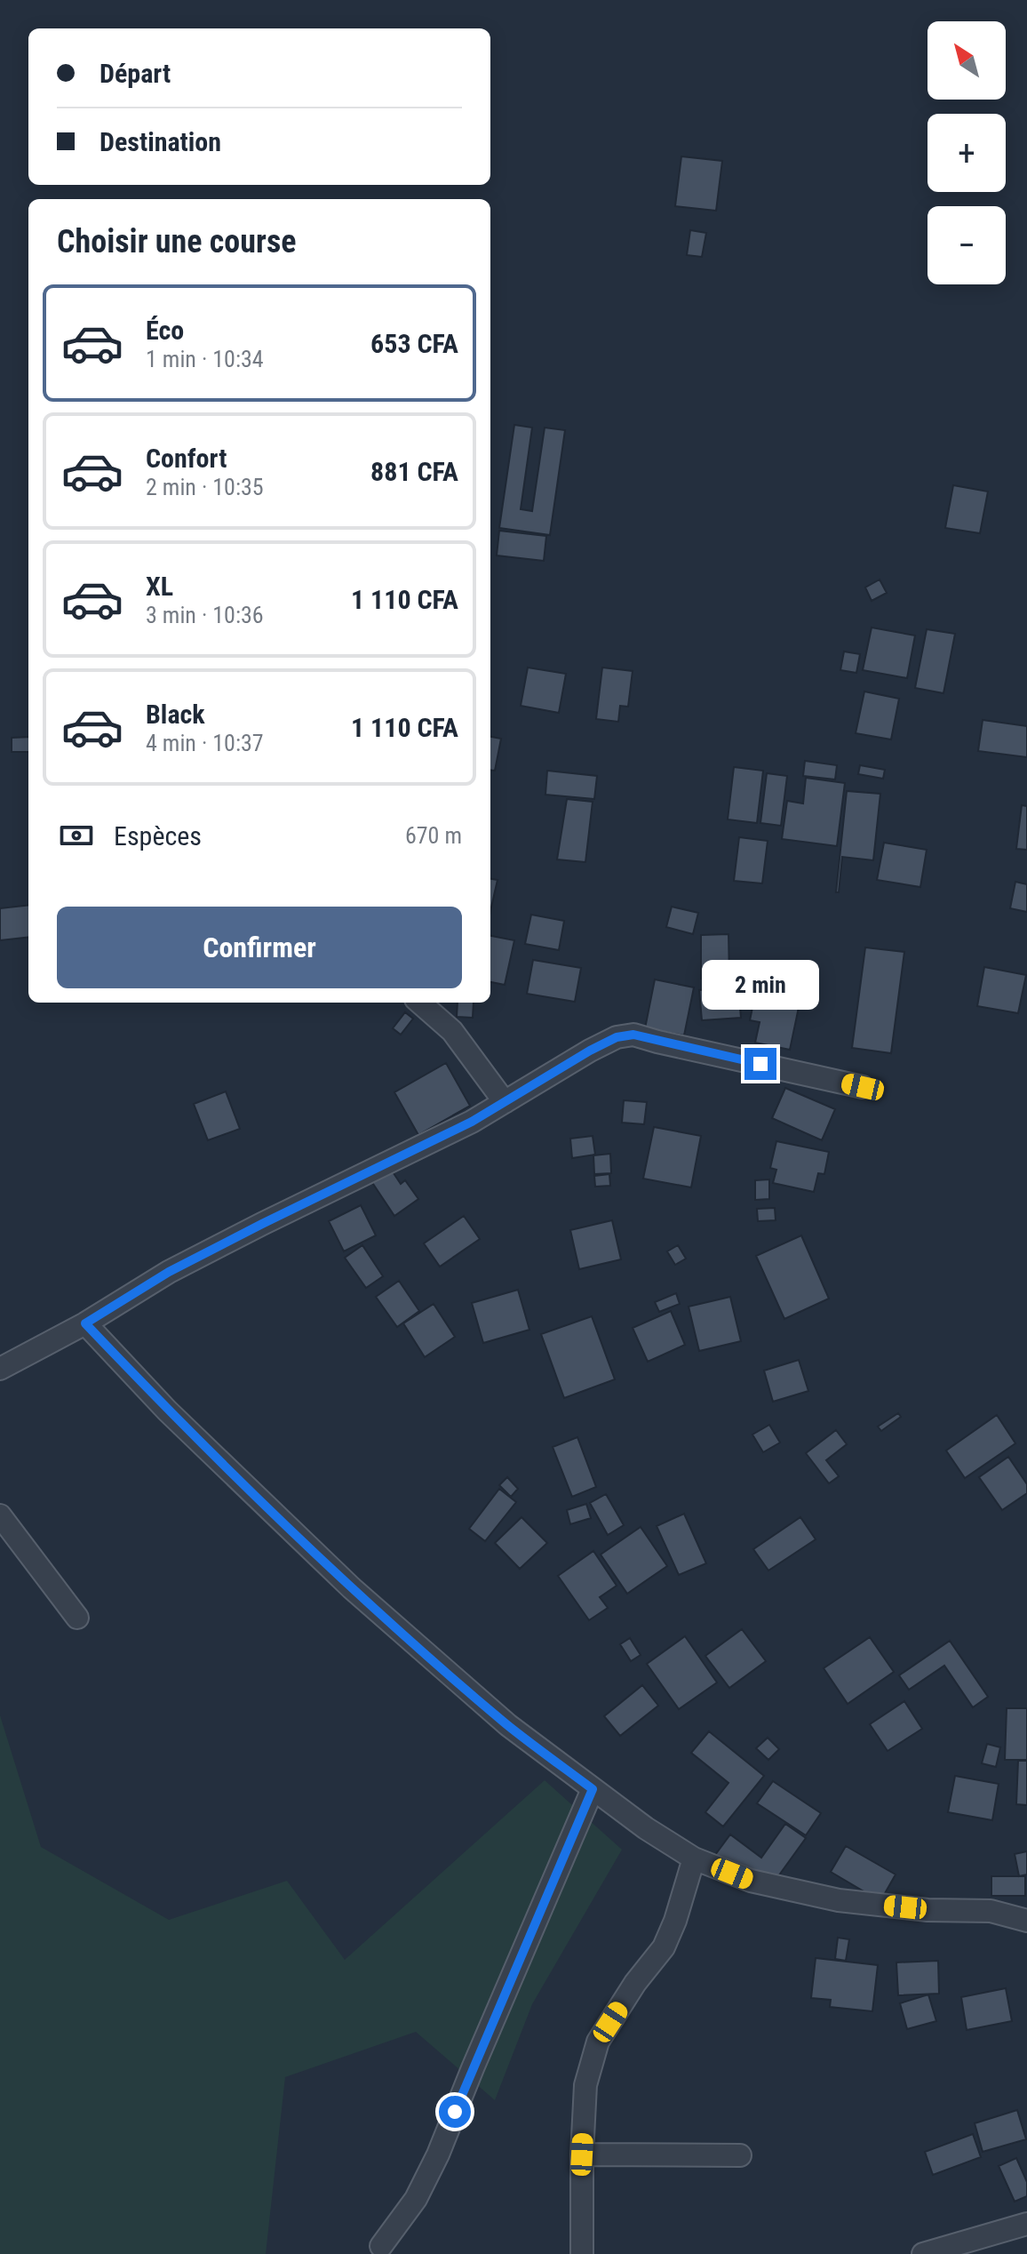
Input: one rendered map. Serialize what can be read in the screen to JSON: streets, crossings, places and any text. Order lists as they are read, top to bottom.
{
  "north": "top left",
  "page": {
    "map_buttons": ["+", "−"],
    "banner": ["Départ", "Destination"],
    "heading": "Choisir une course",
    "list": [
      {
        "name": "Éco",
        "note": "1 min · 10:34",
        "value": "653 CFA"
      },
      {
        "name": "Confort",
        "note": "2 min · 10:35",
        "value": "881 CFA"
      },
      {
        "name": "XL",
        "note": "3 min · 10:36",
        "value": "1 110 CFA"
      },
      {
        "name": "Black",
        "note": "4 min · 10:37",
        "value": "1 110 CFA"
      }
    ],
    "pay": ["Espèces", "670 m"],
    "buttons": "Confirmer",
    "bubble": "2 min"
  }
}
